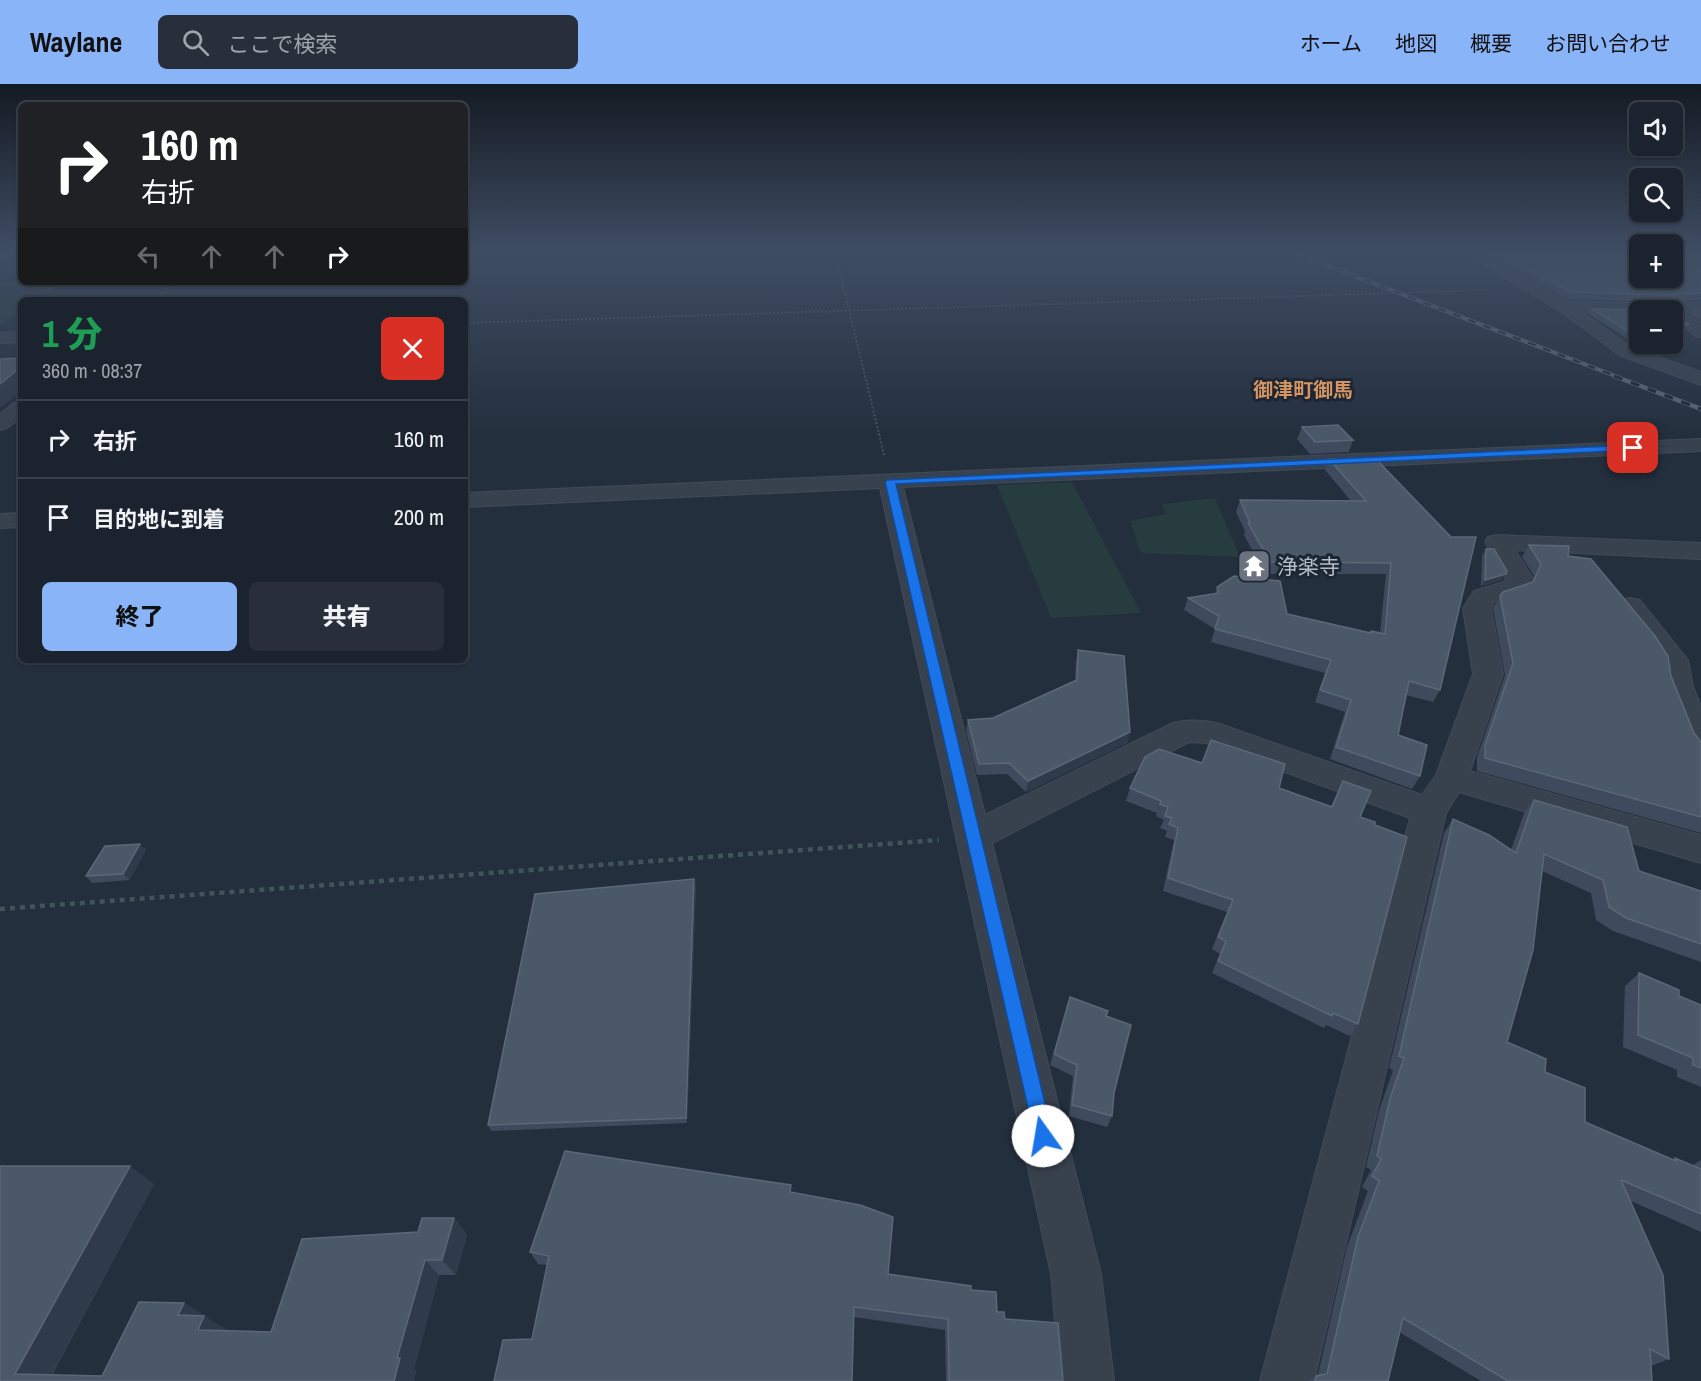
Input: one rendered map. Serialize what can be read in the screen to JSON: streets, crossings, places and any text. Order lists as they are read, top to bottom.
{
  "districts": ["御津町御馬"],
  "places": {
    "temple": ["浄楽寺"]
  },
  "page": {
    "header": "Waylane",
    "search": "ここで検索",
    "nav": [
      "ホーム",
      "地図",
      "概要",
      "お問い合わせ"
    ],
    "map_buttons": ["+", "−"],
    "turn": ["160 m", "右折"],
    "heading": ["1 分", "360 m · 08:37"],
    "list": [
      {
        "name": "右折",
        "value": "160 m"
      },
      {
        "name": "目的地に到着",
        "value": "200 m"
      }
    ],
    "buttons": ["終了", "共有"]
  }
}
